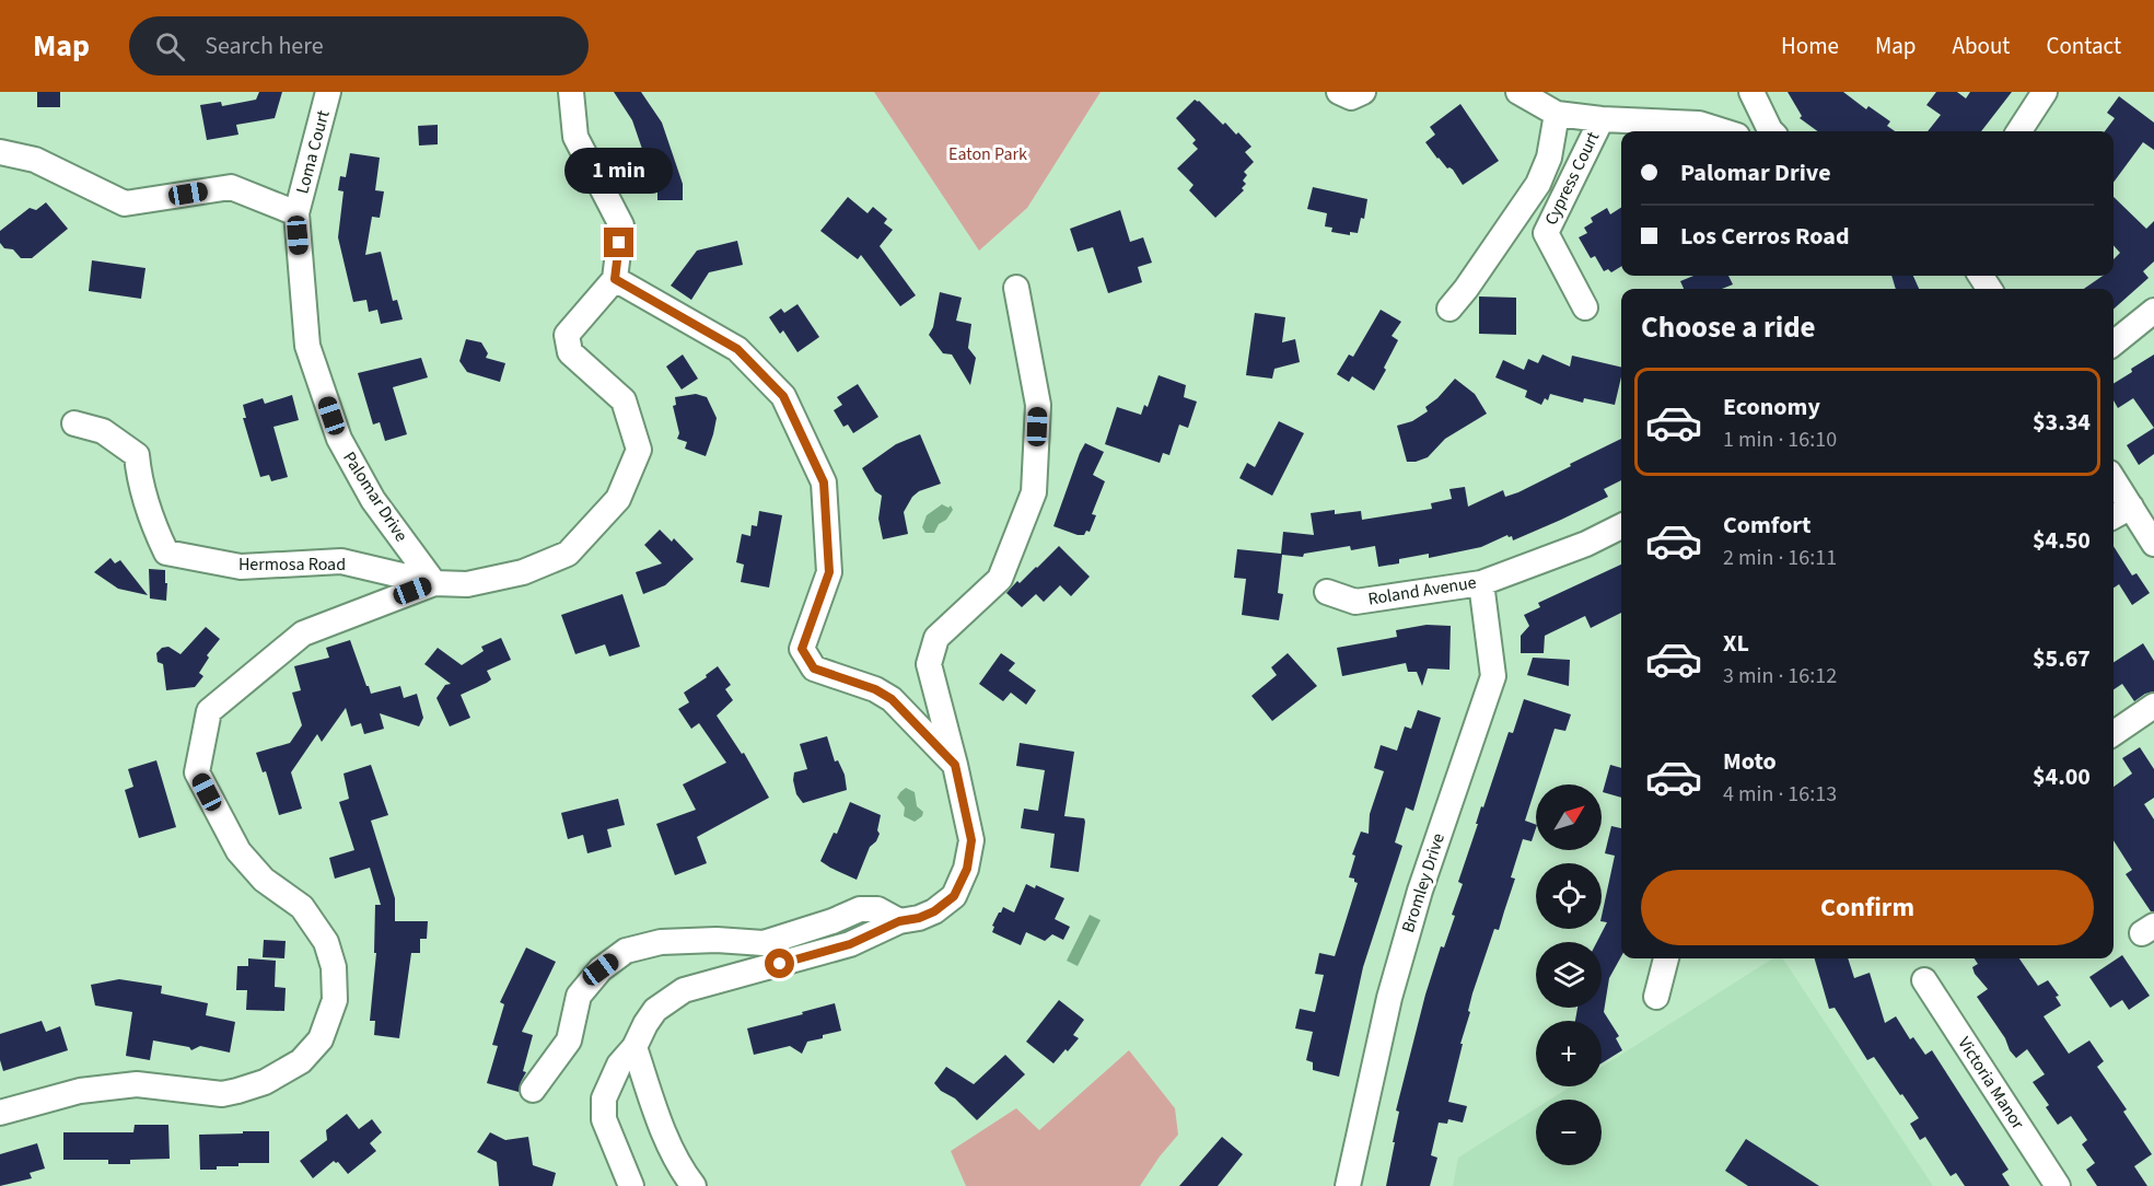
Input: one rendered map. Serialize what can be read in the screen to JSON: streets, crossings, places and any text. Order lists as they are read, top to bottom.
{
  "streets": {
    "street": [
      "Loma Court",
      "Cypress Court",
      "Palomar Drive",
      "Hermosa Road",
      "Roland Avenue",
      "Bromley Drive",
      "Victoria Manor"
    ]
  },
  "crossings": [
    ["Loma Court", "Palomar Drive"],
    ["Palomar Drive", "Hermosa Road"],
    ["Roland Avenue", "Bromley Drive"]
  ],
  "parks": ["Eaton Park"],
  "north": "top right",
  "page": {
    "header": "Map",
    "search": "Search here",
    "nav": [
      "Home",
      "Map",
      "About",
      "Contact"
    ],
    "banner": ["Palomar Drive", "Los Cerros Road"],
    "bubble": "1 min",
    "heading": "Choose a ride",
    "list": [
      {
        "name": "Economy",
        "note": "1 min · 16:10",
        "value": "$3.34"
      },
      {
        "name": "Comfort",
        "note": "2 min · 16:11",
        "value": "$4.50"
      },
      {
        "name": "XL",
        "note": "3 min · 16:12",
        "value": "$5.67"
      },
      {
        "name": "Moto",
        "note": "4 min · 16:13",
        "value": "$4.00"
      }
    ],
    "map_buttons": ["+", "−"],
    "buttons": "Confirm"
  }
}
